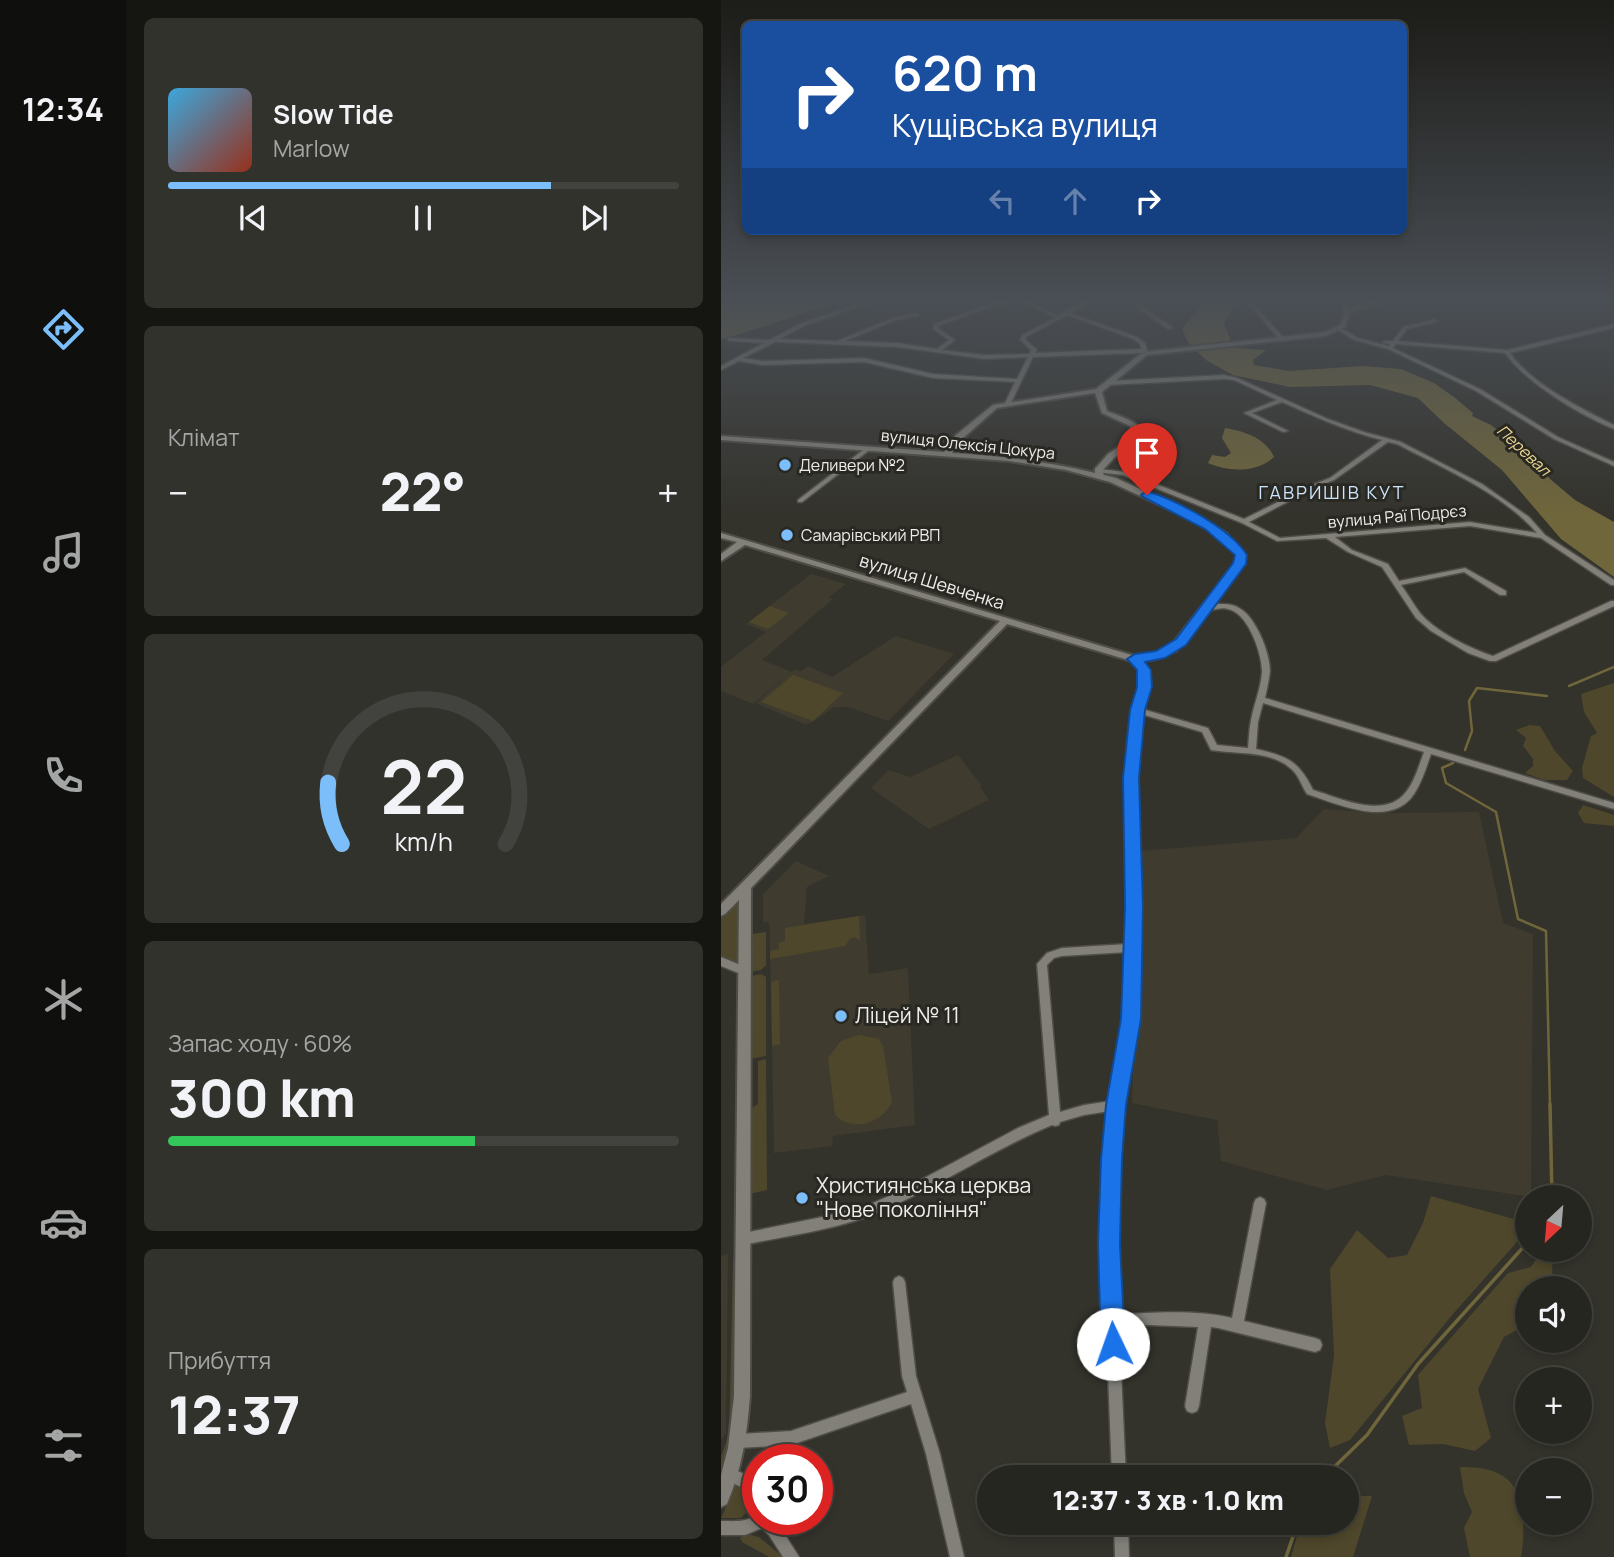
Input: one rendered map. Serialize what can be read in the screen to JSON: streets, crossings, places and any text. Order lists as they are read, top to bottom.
{
  "streets": {
    "street": ["вулиця Олексія Цокура", "вулиця Раї Подрєз", "вулиця Шевченка"]
  },
  "crossings": [
    ["вулиця Олексія Цокура", "вулиця Раї Подрєз"]
  ],
  "districts": ["ГАВРИШІВ КУТ"],
  "water": ["Перевал"],
  "places": [
    "Деливери №2",
    "Самарівський РВП",
    "Ліцей № 11",
    "Християнська церква \"Нове покоління\""
  ],
  "north": "bottom left",
  "page": {
    "tabs": "12:34",
    "turn": ["620 m", "Кущівська вулиця"],
    "song": ["Slow Tide", "Marlow"],
    "tile": [
      "Клімат",
      ["Запас ходу · 60%", "300 km"],
      ["Прибуття", "12:37"]
    ],
    "heat": ["−", "22°", "+"],
    "map_buttons": ["+", "−"],
    "limit": "30",
    "trip": "12:37 · 3 хв · 1.0 km",
    "gauge": ["22", "km/h"]
  }
}
